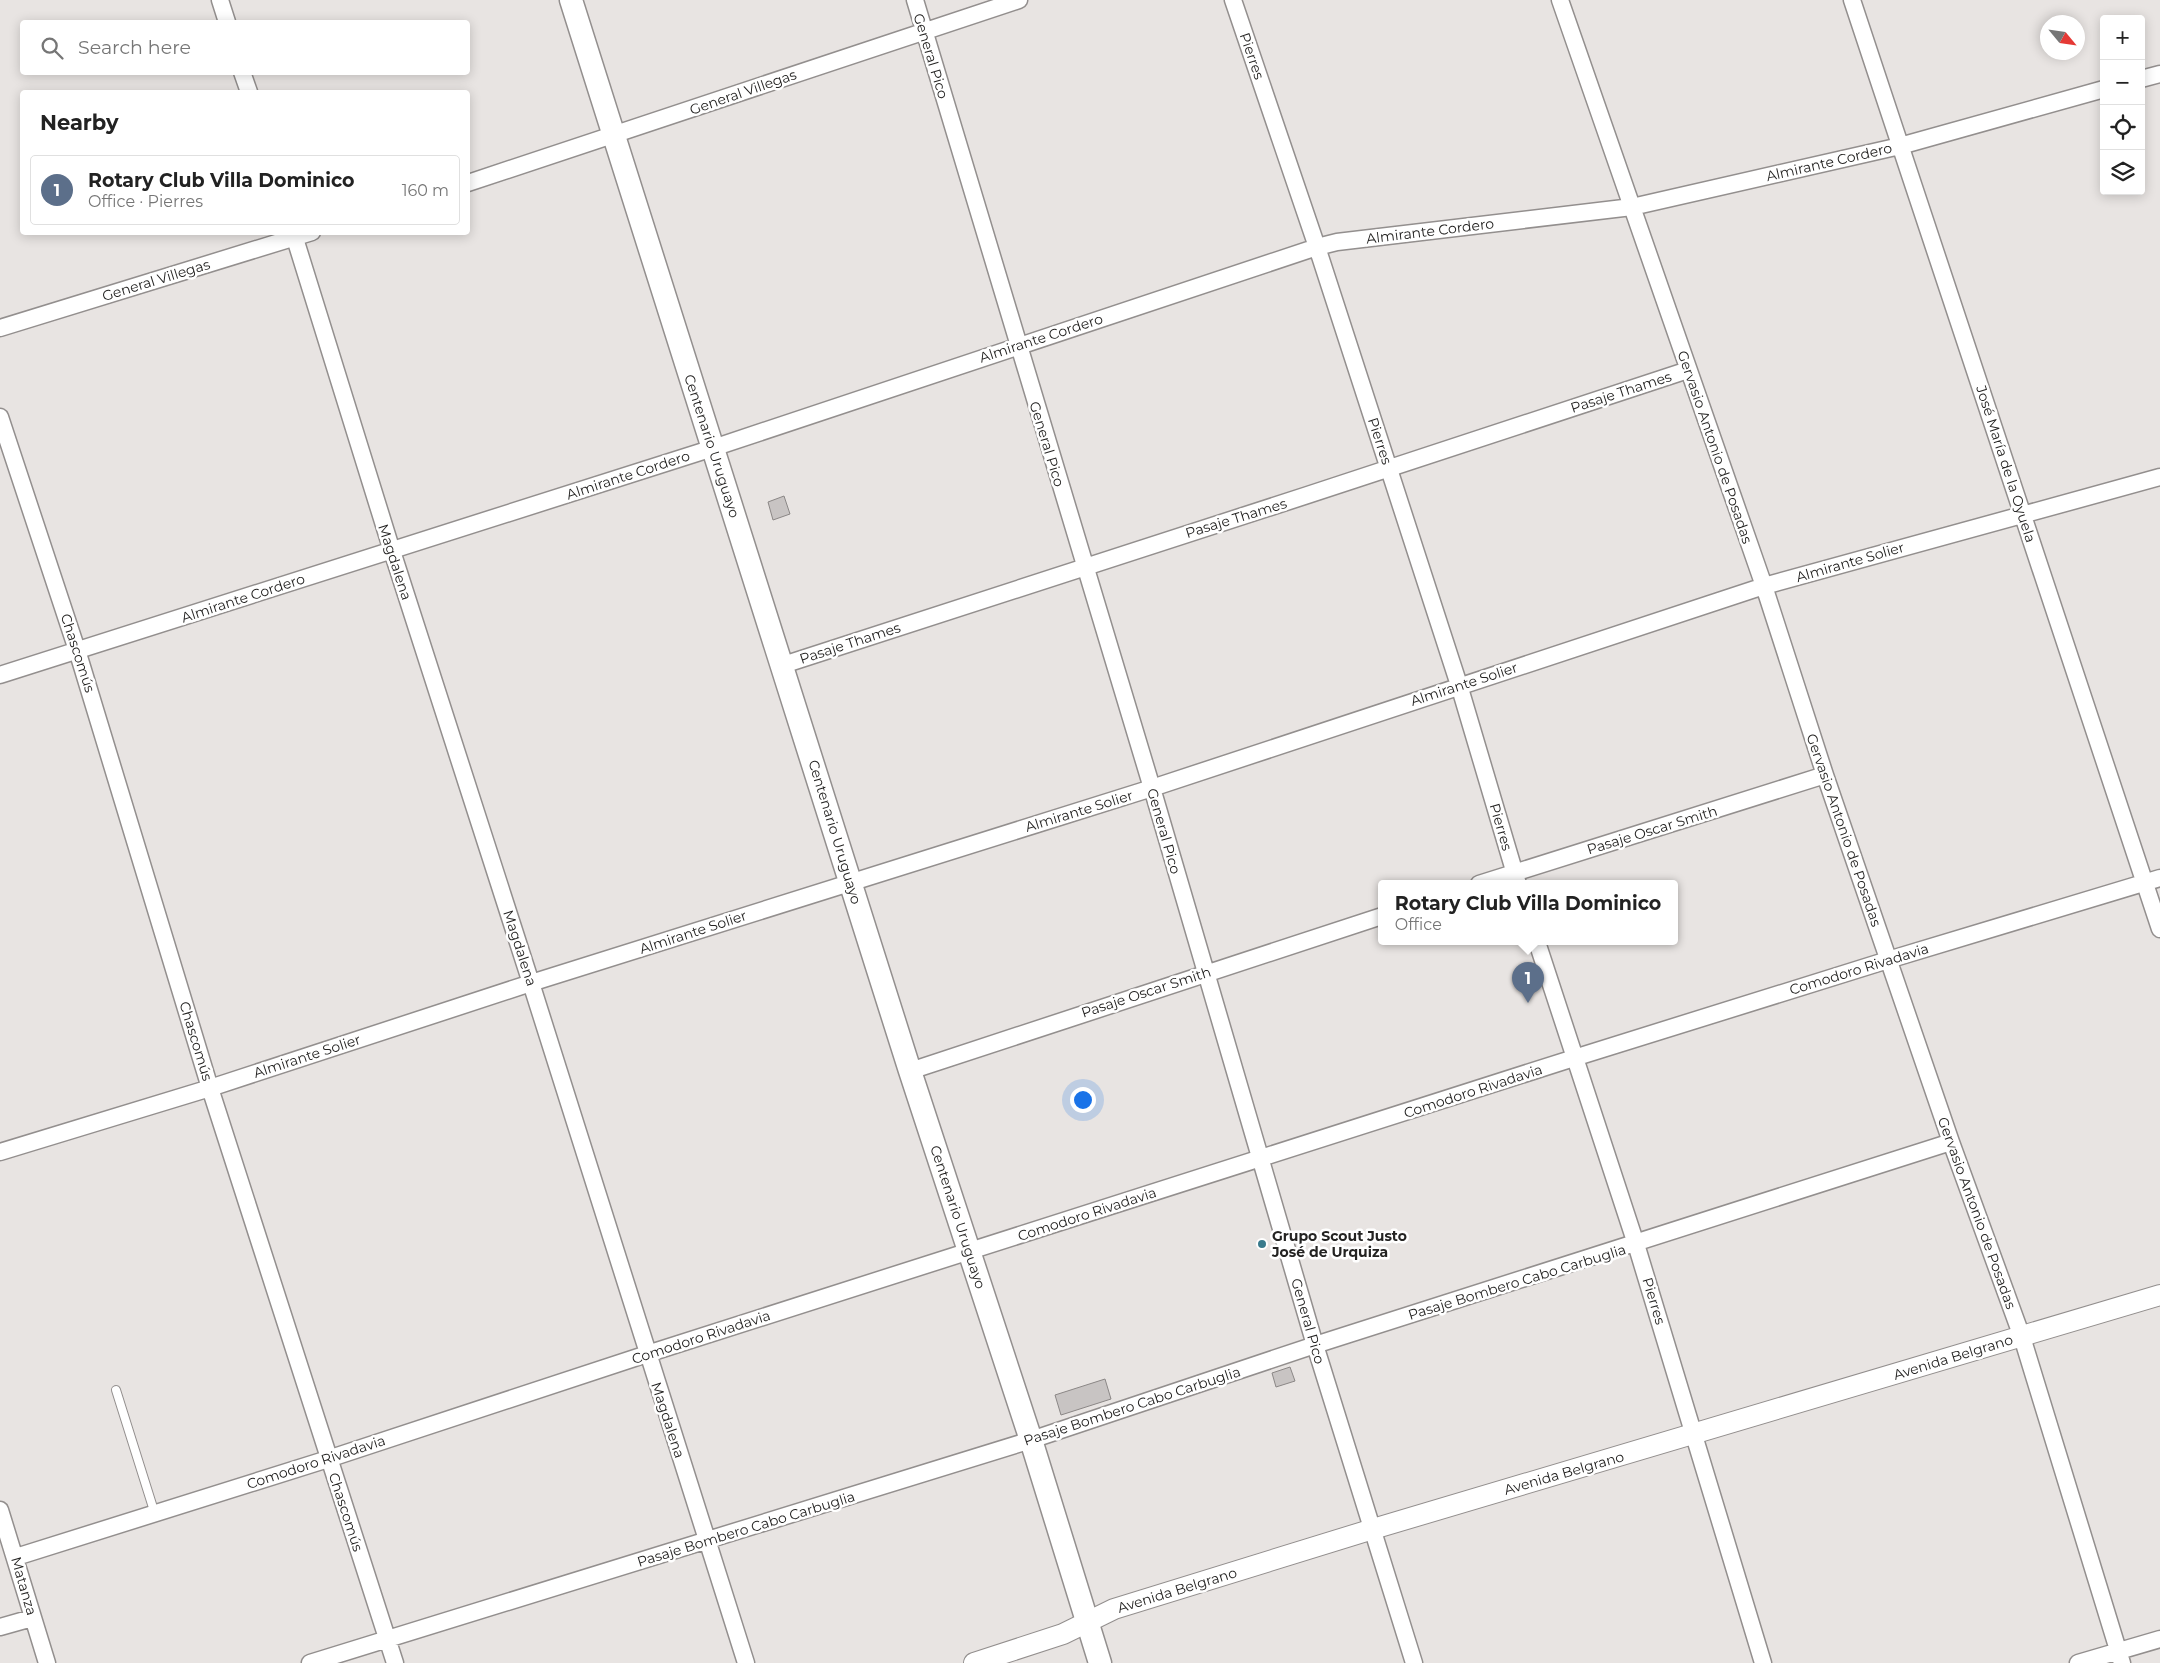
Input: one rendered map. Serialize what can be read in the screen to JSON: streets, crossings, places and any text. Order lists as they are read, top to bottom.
{
  "streets": {
    "main road": ["Centenario Uruguayo"],
    "street": [
      "General Pico",
      "Pierres",
      "General Villegas",
      "Almirante Cordero",
      "Pasaje Thames",
      "Gervasio Antonio de Posadas",
      "José María de la Oyuela",
      "Magdalena",
      "Almirante Solier",
      "Chascomús",
      "Pasaje Oscar Smith",
      "Comodoro Rivadavia",
      "Pasaje Bombero Cabo Carbuglia",
      "Avenida Belgrano",
      "Matanza"
    ]
  },
  "crossings": [
    ["General Pico", "General Villegas"],
    ["General Pico", "Almirante Cordero"],
    ["General Pico", "Pasaje Thames"],
    ["General Pico", "Almirante Solier"],
    ["General Pico", "Pasaje Oscar Smith"],
    ["General Pico", "Comodoro Rivadavia"],
    ["General Pico", "Pasaje Bombero Cabo Carbuglia"],
    ["General Pico", "Avenida Belgrano"],
    ["Pierres", "Almirante Cordero"],
    ["Pierres", "Pasaje Thames"],
    ["Pierres", "Almirante Solier"],
    ["Pierres", "Pasaje Oscar Smith"],
    ["Pierres", "Comodoro Rivadavia"],
    ["Pierres", "Pasaje Bombero Cabo Carbuglia"],
    ["Pierres", "Avenida Belgrano"],
    ["General Villegas", "Centenario Uruguayo"],
    ["General Villegas", "Magdalena"],
    ["Almirante Cordero", "Centenario Uruguayo"],
    ["Almirante Cordero", "Gervasio Antonio de Posadas"],
    ["Almirante Cordero", "José María de la Oyuela"],
    ["Almirante Cordero", "Magdalena"],
    ["Almirante Cordero", "Chascomús"],
    ["Pasaje Thames", "Centenario Uruguayo"],
    ["Pasaje Thames", "Gervasio Antonio de Posadas"],
    ["Centenario Uruguayo", "Almirante Solier"],
    ["Centenario Uruguayo", "Pasaje Oscar Smith"],
    ["Centenario Uruguayo", "Comodoro Rivadavia"],
    ["Centenario Uruguayo", "Pasaje Bombero Cabo Carbuglia"],
    ["Centenario Uruguayo", "Avenida Belgrano"],
    ["Gervasio Antonio de Posadas", "Almirante Solier"],
    ["Gervasio Antonio de Posadas", "Pasaje Oscar Smith"],
    ["Gervasio Antonio de Posadas", "Comodoro Rivadavia"],
    ["Gervasio Antonio de Posadas", "Pasaje Bombero Cabo Carbuglia"],
    ["Gervasio Antonio de Posadas", "Avenida Belgrano"],
    ["José María de la Oyuela", "Almirante Solier"],
    ["José María de la Oyuela", "Comodoro Rivadavia"],
    ["Magdalena", "Almirante Solier"],
    ["Magdalena", "Comodoro Rivadavia"],
    ["Magdalena", "Pasaje Bombero Cabo Carbuglia"],
    ["Almirante Solier", "Chascomús"],
    ["Chascomús", "Comodoro Rivadavia"],
    ["Chascomús", "Pasaje Bombero Cabo Carbuglia"],
    ["Comodoro Rivadavia", "Matanza"]
  ],
  "places": ["Grupo Scout Justo José de Urquiza"],
  "north": "bottom right",
  "page": {
    "map_buttons": ["+", "−"],
    "search": "Search here",
    "heading": "Nearby",
    "list": [
      {
        "mark": "1",
        "name": "Rotary Club Villa Dominico",
        "note": "Office · Pierres",
        "value": "160 m"
      }
    ],
    "popup": ["Rotary Club Villa Dominico", "Office"],
    "pins": "1"
  }
}
